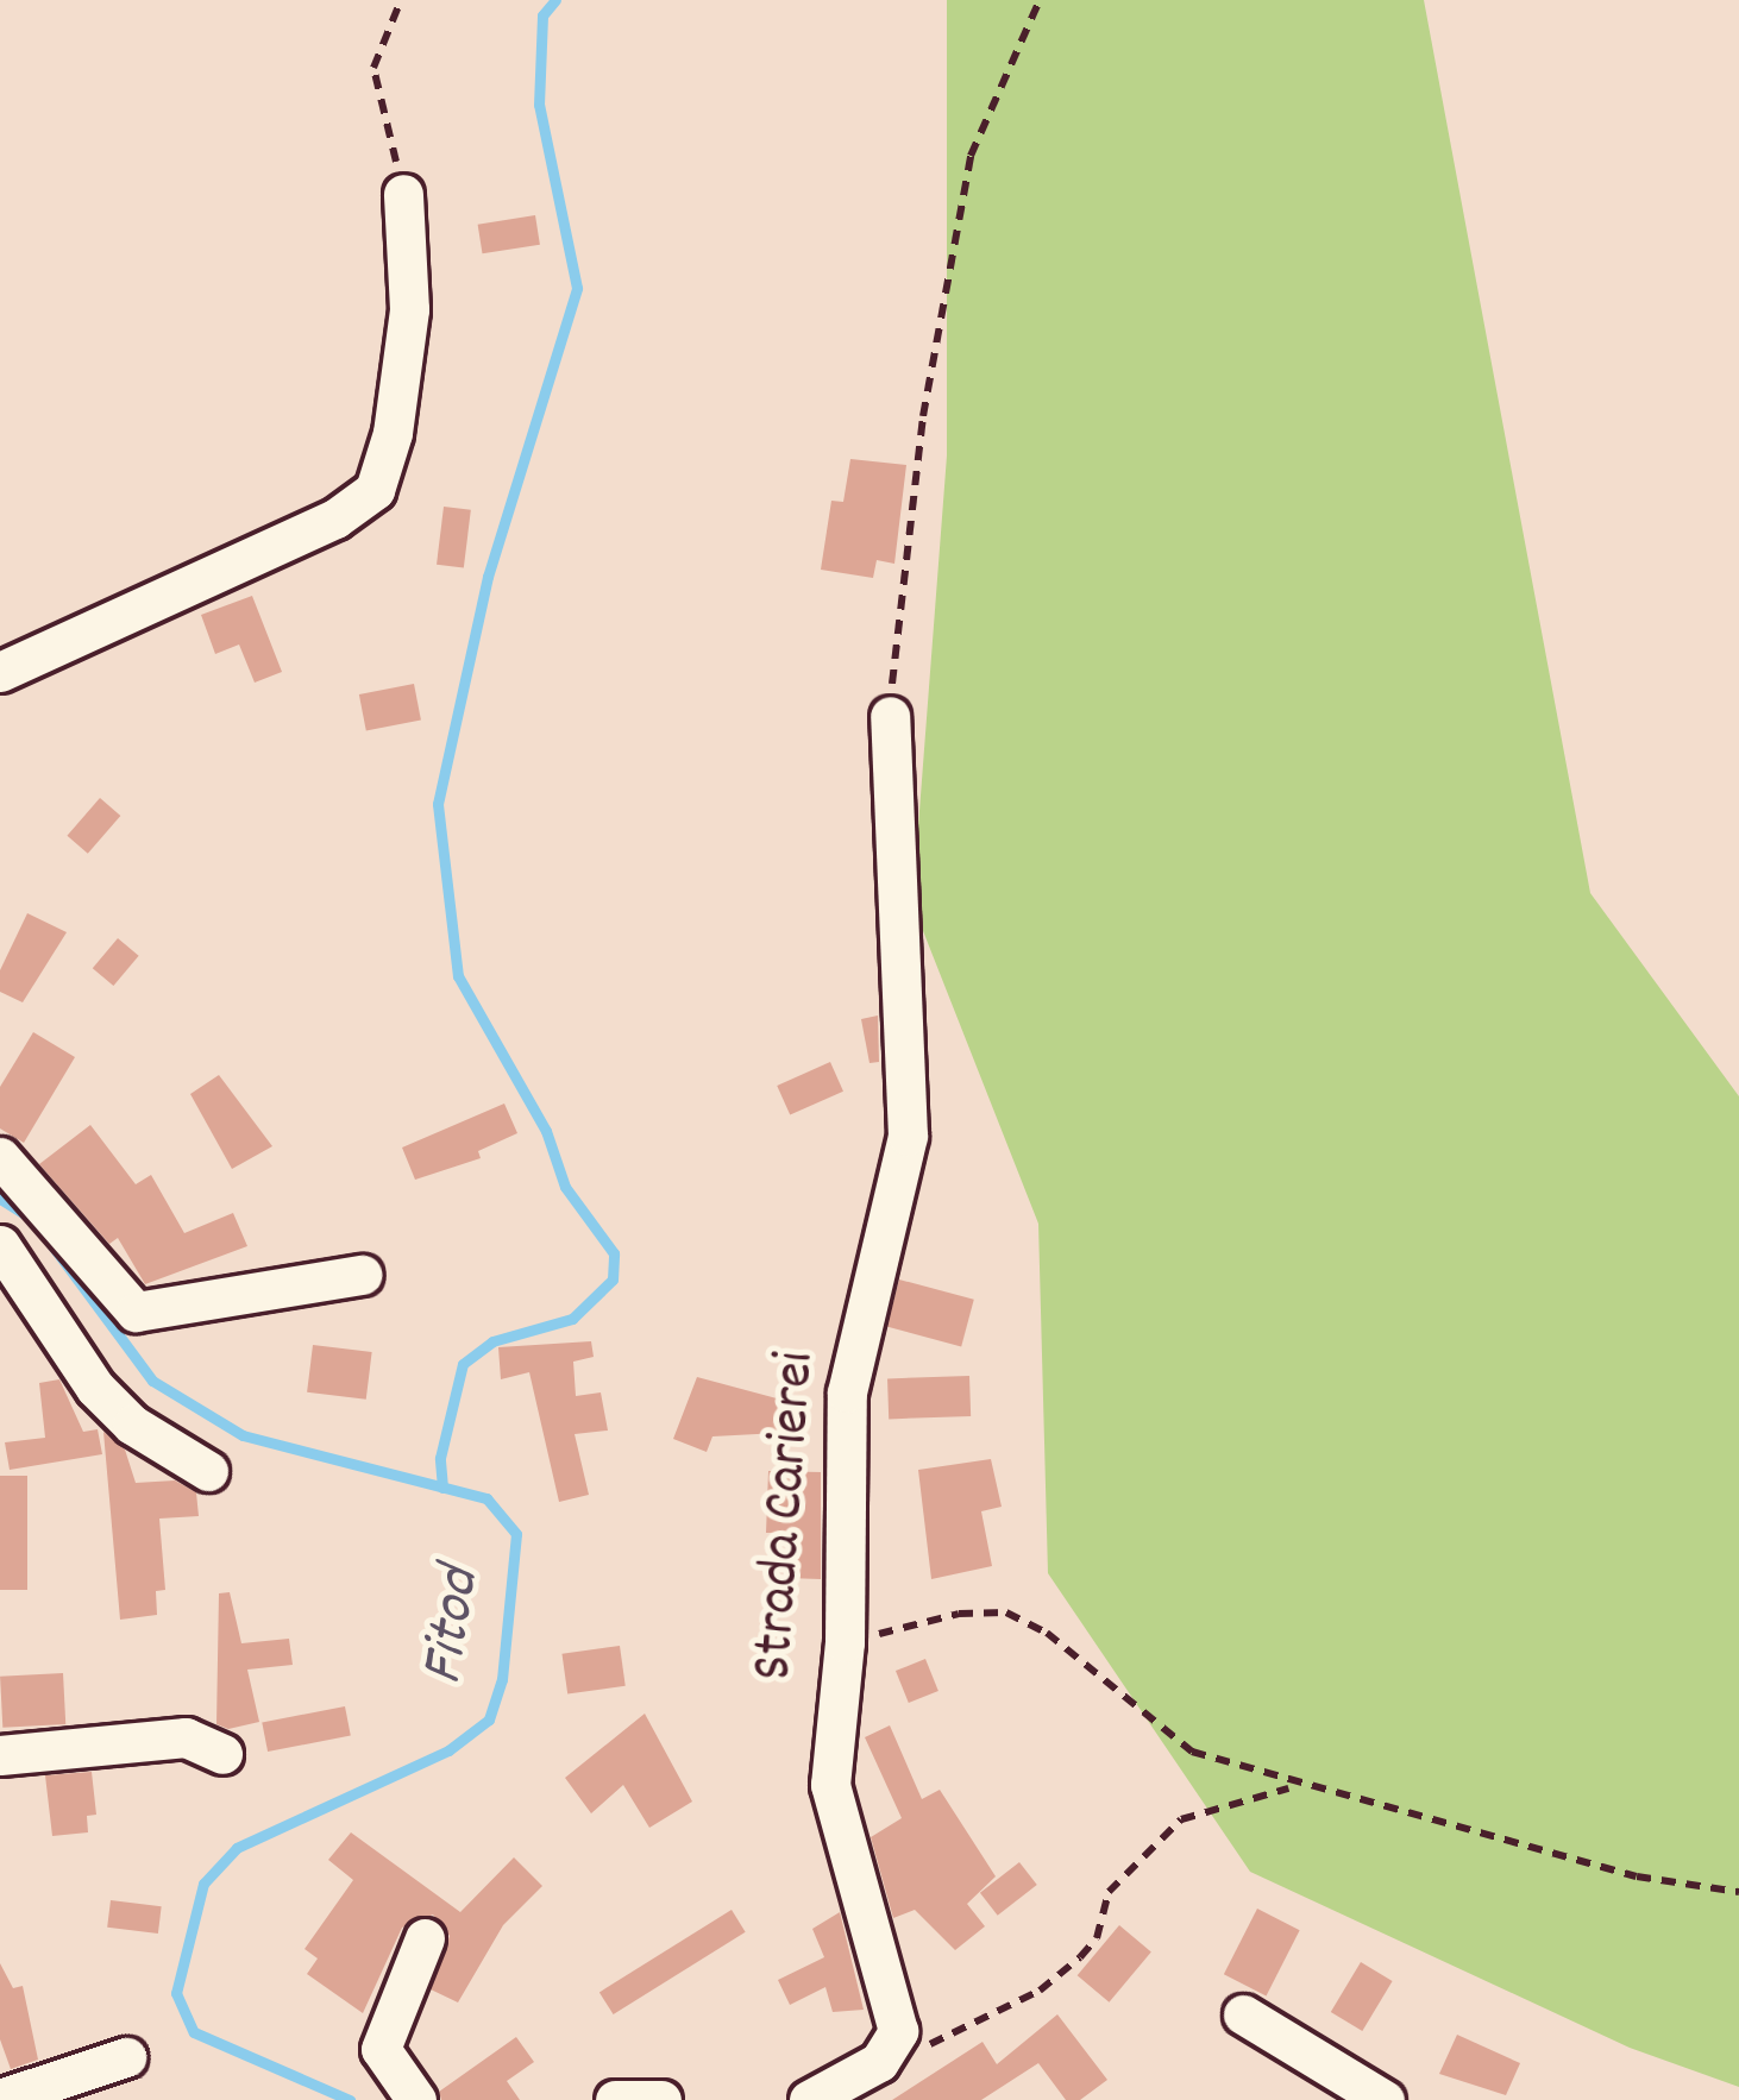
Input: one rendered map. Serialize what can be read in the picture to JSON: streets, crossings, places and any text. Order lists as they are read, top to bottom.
{
  "streets": {
    "street": ["Strada Carierei"]
  },
  "water": ["Fitod"]
}
